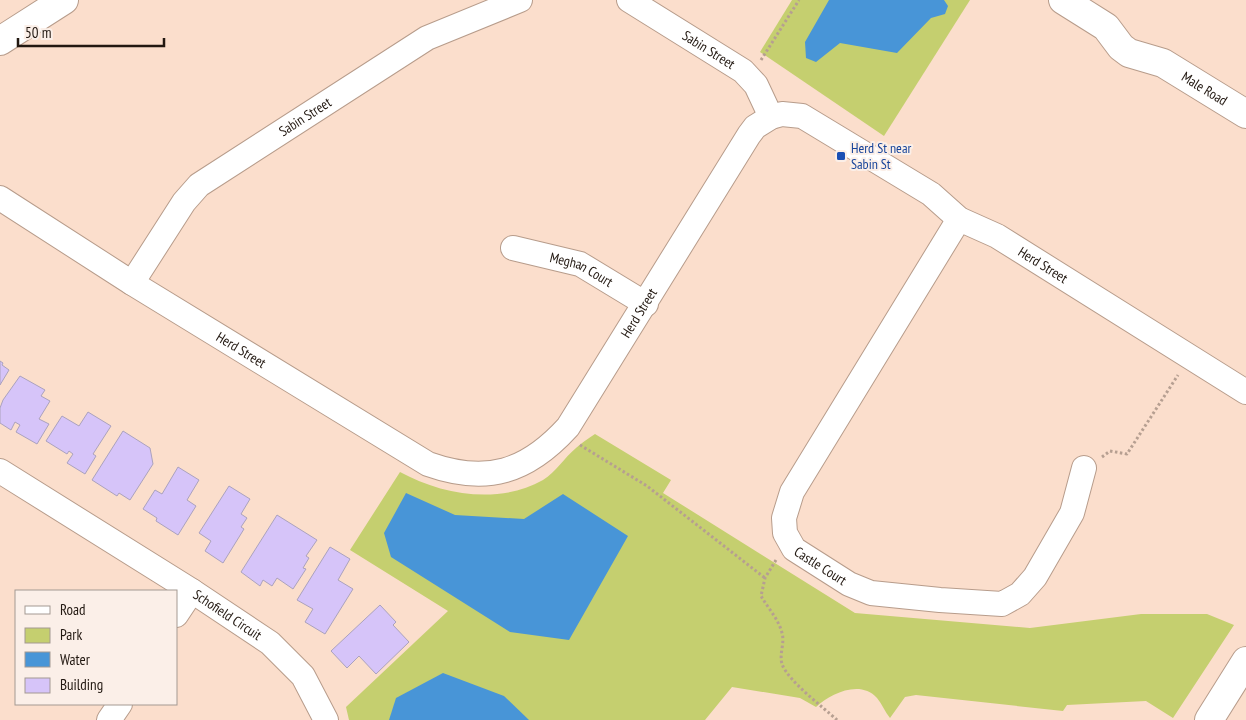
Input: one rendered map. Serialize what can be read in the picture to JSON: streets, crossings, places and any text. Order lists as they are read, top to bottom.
{
  "streets": {
    "street": [
      "Sabin Street",
      "Male Road",
      "Herd Street",
      "Meghan Court",
      "Castle Court",
      "Schofield Circuit"
    ]
  },
  "crossings": [
    ["Sabin Street", "Herd Street"],
    ["Herd Street", "Meghan Court"],
    ["Herd Street", "Castle Court"]
  ],
  "places": {
    "transit": ["Herd St near Sabin St"]
  },
  "legend": [
    "Road",
    "Park",
    "Water",
    "Building"
  ],
  "scale_bar": "50 m"
}
